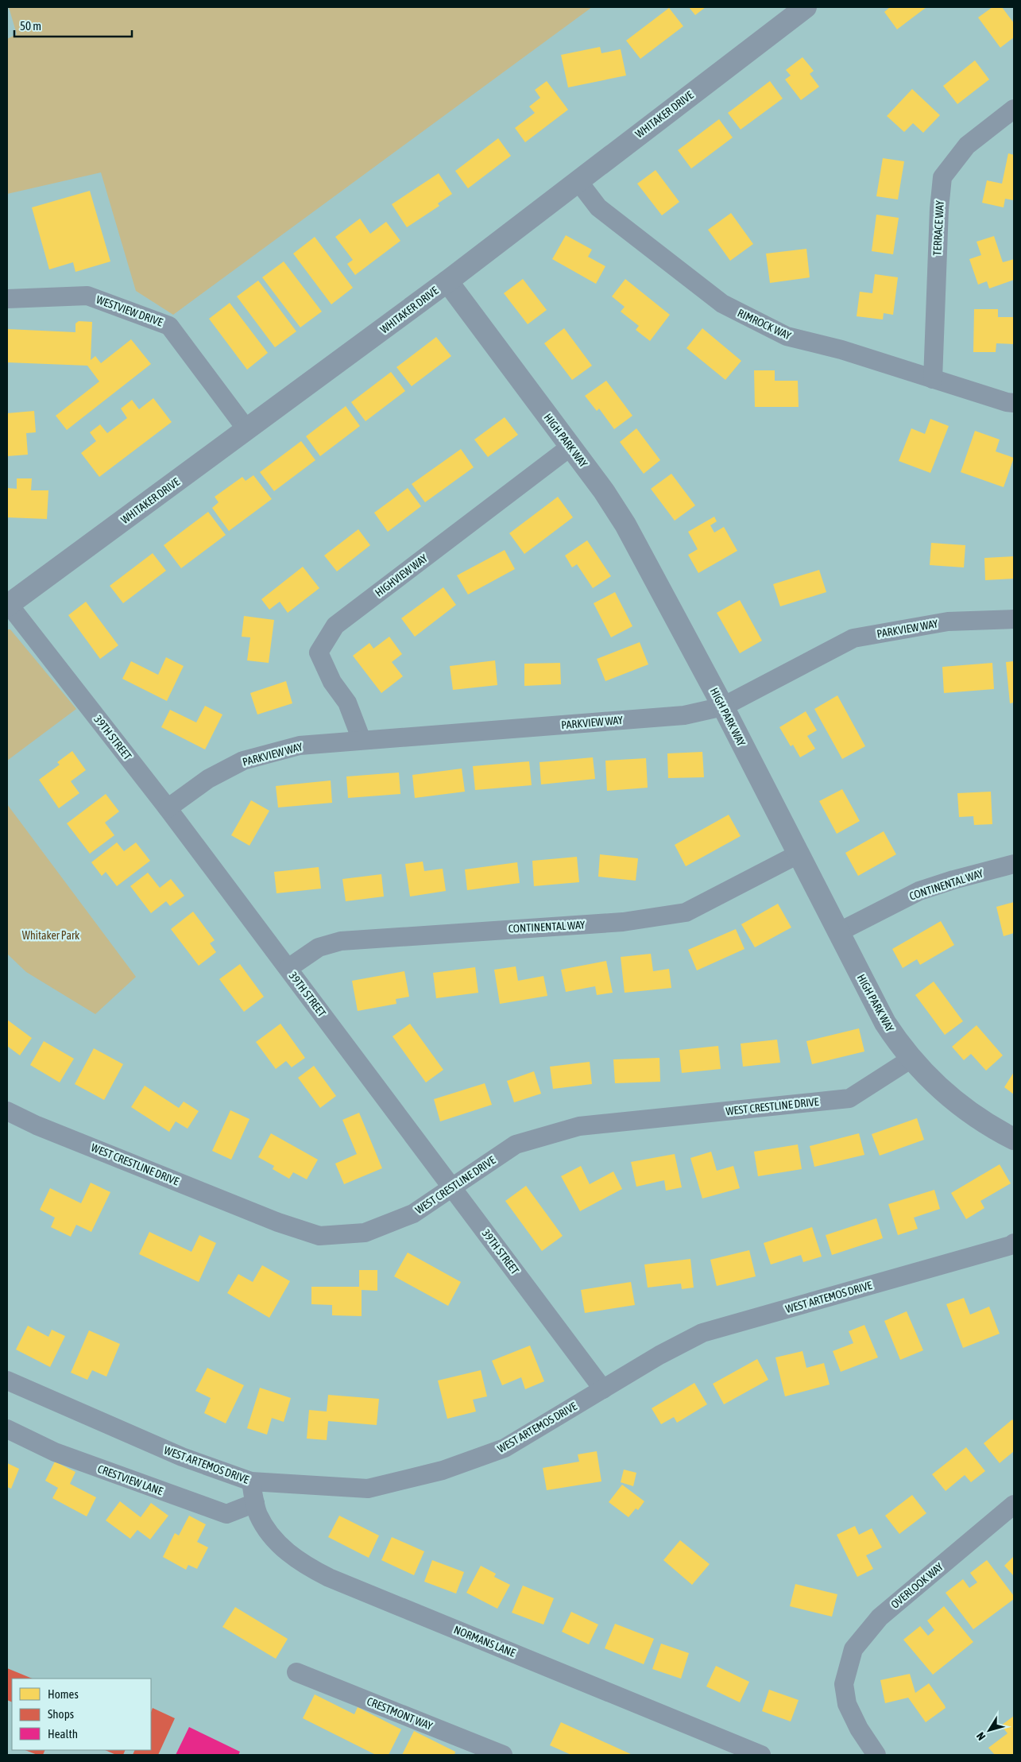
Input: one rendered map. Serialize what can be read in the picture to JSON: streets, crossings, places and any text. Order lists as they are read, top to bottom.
{
  "streets": {
    "street": [
      "WHITAKER DRIVE",
      "TERRACE WAY",
      "WESTVIEW DRIVE",
      "RIMROCK WAY",
      "HIGH PARK WAY",
      "HIGHVIEW WAY",
      "PARKVIEW WAY",
      "39TH STREET",
      "CONTINENTAL WAY",
      "WEST CRESTLINE DRIVE",
      "WEST ARTEMOS DRIVE",
      "CRESTVIEW LANE",
      "OVERLOOK WAY",
      "NORMANS LANE",
      "CRESTMONT WAY"
    ]
  },
  "crossings": [
    ["WHITAKER DRIVE", "WESTVIEW DRIVE"],
    ["WHITAKER DRIVE", "RIMROCK WAY"],
    ["WHITAKER DRIVE", "HIGH PARK WAY"],
    ["WHITAKER DRIVE", "39TH STREET"],
    ["TERRACE WAY", "RIMROCK WAY"],
    ["HIGH PARK WAY", "HIGHVIEW WAY"],
    ["HIGH PARK WAY", "PARKVIEW WAY"],
    ["HIGH PARK WAY", "CONTINENTAL WAY"],
    ["HIGH PARK WAY", "WEST CRESTLINE DRIVE"],
    ["HIGHVIEW WAY", "PARKVIEW WAY"],
    ["PARKVIEW WAY", "39TH STREET"],
    ["39TH STREET", "CONTINENTAL WAY"],
    ["39TH STREET", "WEST CRESTLINE DRIVE"],
    ["39TH STREET", "WEST ARTEMOS DRIVE"],
    ["WEST ARTEMOS DRIVE", "NORMANS LANE"],
    ["CRESTVIEW LANE", "NORMANS LANE"]
  ],
  "parks": ["Whitaker Park"],
  "legend": ["Homes", "Shops", "Health"],
  "scale_bar": "50 m",
  "north": "bottom left"
}
